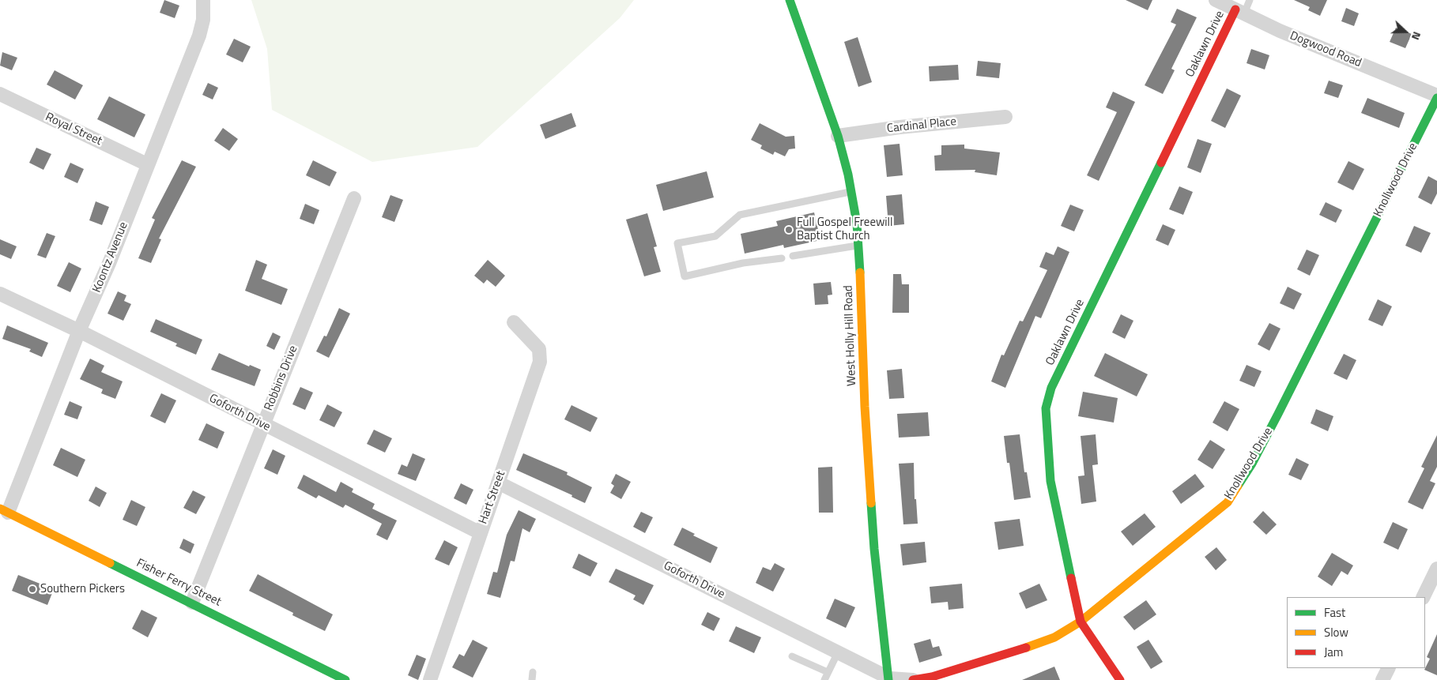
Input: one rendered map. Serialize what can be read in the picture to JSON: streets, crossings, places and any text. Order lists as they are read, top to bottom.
{
  "streets": {
    "street": [
      "Oaklawn Drive",
      "Dogwood Road",
      "Cardinal Place",
      "Royal Street",
      "Knollwood Drive",
      "Koontz Avenue",
      "West Holly Hill Road",
      "Robbins Drive",
      "Goforth Drive",
      "Hart Street",
      "Fisher Ferry Street"
    ]
  },
  "crossings": [
    ["Oaklawn Drive", "Dogwood Road"],
    ["Oaklawn Drive", "Knollwood Drive"],
    ["Dogwood Road", "Knollwood Drive"],
    ["Cardinal Place", "West Holly Hill Road"],
    ["Royal Street", "Koontz Avenue"],
    ["Knollwood Drive", "West Holly Hill Road"],
    ["Knollwood Drive", "Goforth Drive"],
    ["Koontz Avenue", "Goforth Drive"],
    ["Koontz Avenue", "Fisher Ferry Street"],
    ["West Holly Hill Road", "Goforth Drive"],
    ["Robbins Drive", "Goforth Drive"],
    ["Robbins Drive", "Fisher Ferry Street"],
    ["Goforth Drive", "Hart Street"]
  ],
  "places": ["Full Gospel Freewill Baptist Church", "Southern Pickers"],
  "legend": ["Fast", "Slow", "Jam"],
  "north": "right"
}
